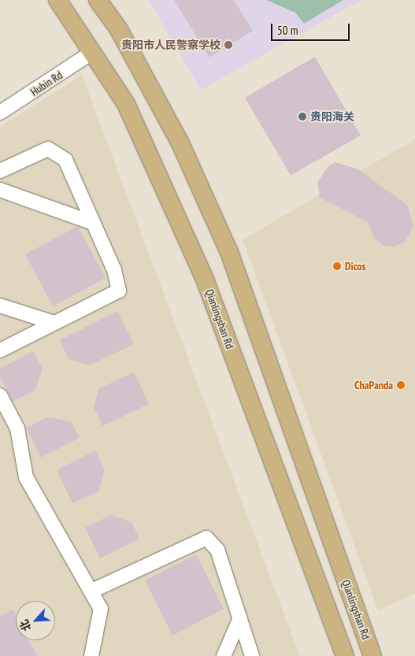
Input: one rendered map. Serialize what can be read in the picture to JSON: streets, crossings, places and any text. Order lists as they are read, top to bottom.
{
  "streets": {
    "main road": ["Qianlingshan Rd"],
    "street": ["Hubin Rd"]
  },
  "crossings": [
    ["Hubin Rd", "Qianlingshan Rd"]
  ],
  "places": [
    "贵阳市人民警察学校",
    "贵阳海关",
    "Dicos",
    "ChaPanda"
  ],
  "scale_bar": "50 m",
  "north": "bottom left"
}
